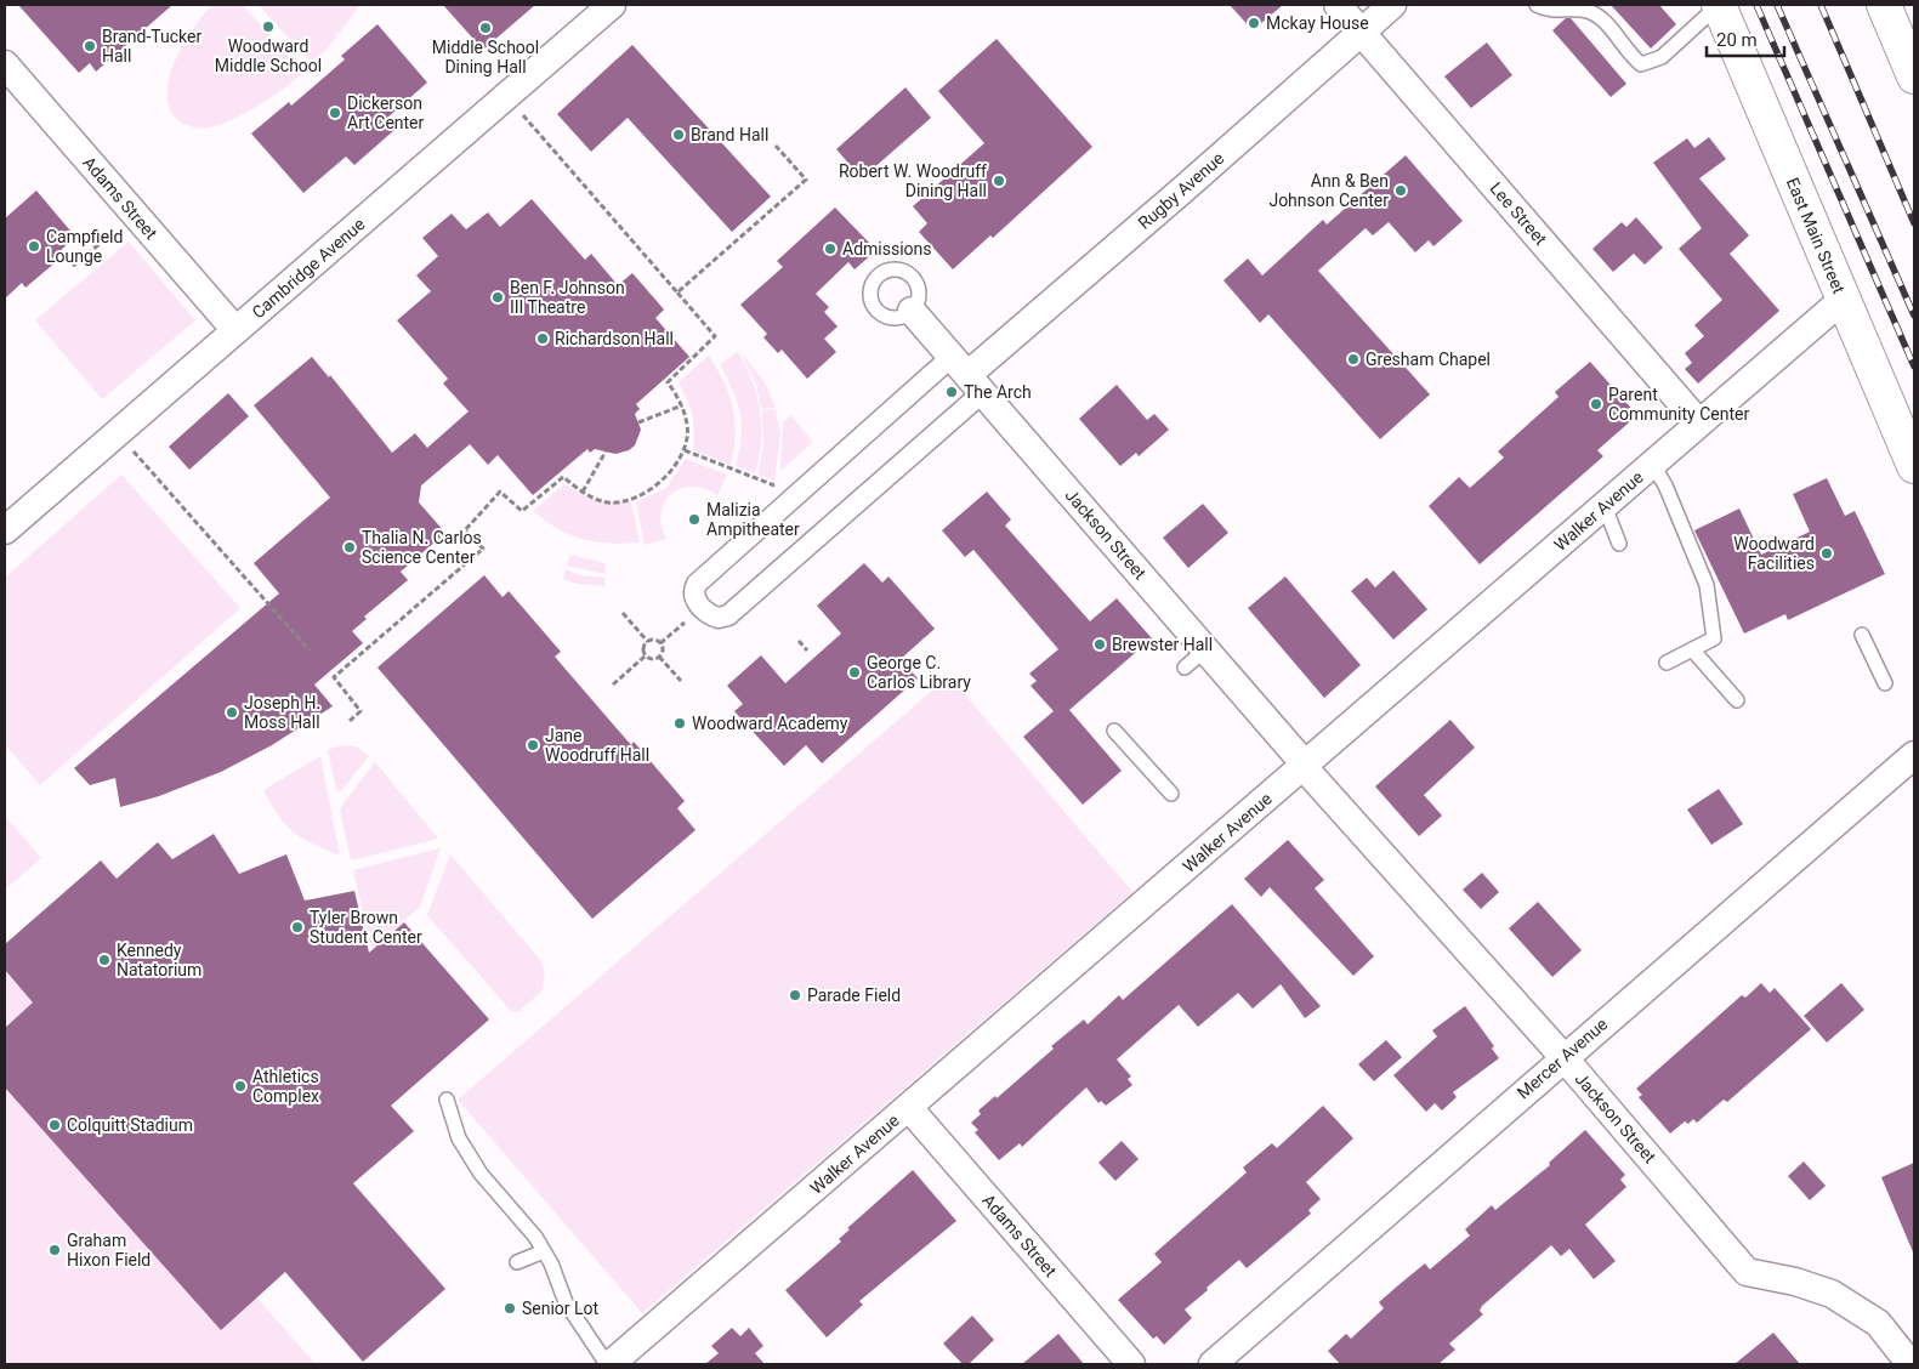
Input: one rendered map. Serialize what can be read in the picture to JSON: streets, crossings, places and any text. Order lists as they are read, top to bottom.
{
  "streets": {
    "street": [
      "Rugby Avenue",
      "Adams Street",
      "Lee Street",
      "East Main Street",
      "Cambridge Avenue",
      "Walker Avenue",
      "Jackson Street",
      "Mercer Avenue"
    ]
  },
  "crossings": [
    ["Rugby Avenue", "Lee Street"],
    ["Rugby Avenue", "Jackson Street"],
    ["Adams Street", "Cambridge Avenue"],
    ["Adams Street", "Walker Avenue"],
    ["Lee Street", "Walker Avenue"],
    ["East Main Street", "Walker Avenue"],
    ["Walker Avenue", "Jackson Street"],
    ["Jackson Street", "Mercer Avenue"]
  ],
  "places": [
    "Mckay House",
    "Woodward Middle School",
    "Middle School Dining Hall",
    "Brand-Tucker Hall",
    "Dickerson Art Center",
    "Brand Hall",
    "Robert W. Woodruff Dining Hall",
    "Ann & Ben Johnson Center",
    "Campfield Lounge",
    "Admissions",
    "Ben F. Johnson III Theatre",
    "Richardson Hall",
    "Gresham Chapel",
    "The Arch",
    "Parent Community Center",
    "Malizia Ampitheater",
    "Thalia N. Carlos Science Center",
    "Woodward Facilities",
    "Brewster Hall",
    "George C. Carlos Library",
    "Joseph H. Moss Hall",
    "Woodward Academy",
    "Jane Woodruff Hall",
    "Tyler Brown Student Center",
    "Kennedy Natatorium",
    "Parade Field",
    "Athletics Complex",
    "Colquitt Stadium",
    "Graham Hixon Field",
    "Senior Lot"
  ],
  "scale_bar": "20 m"
}
